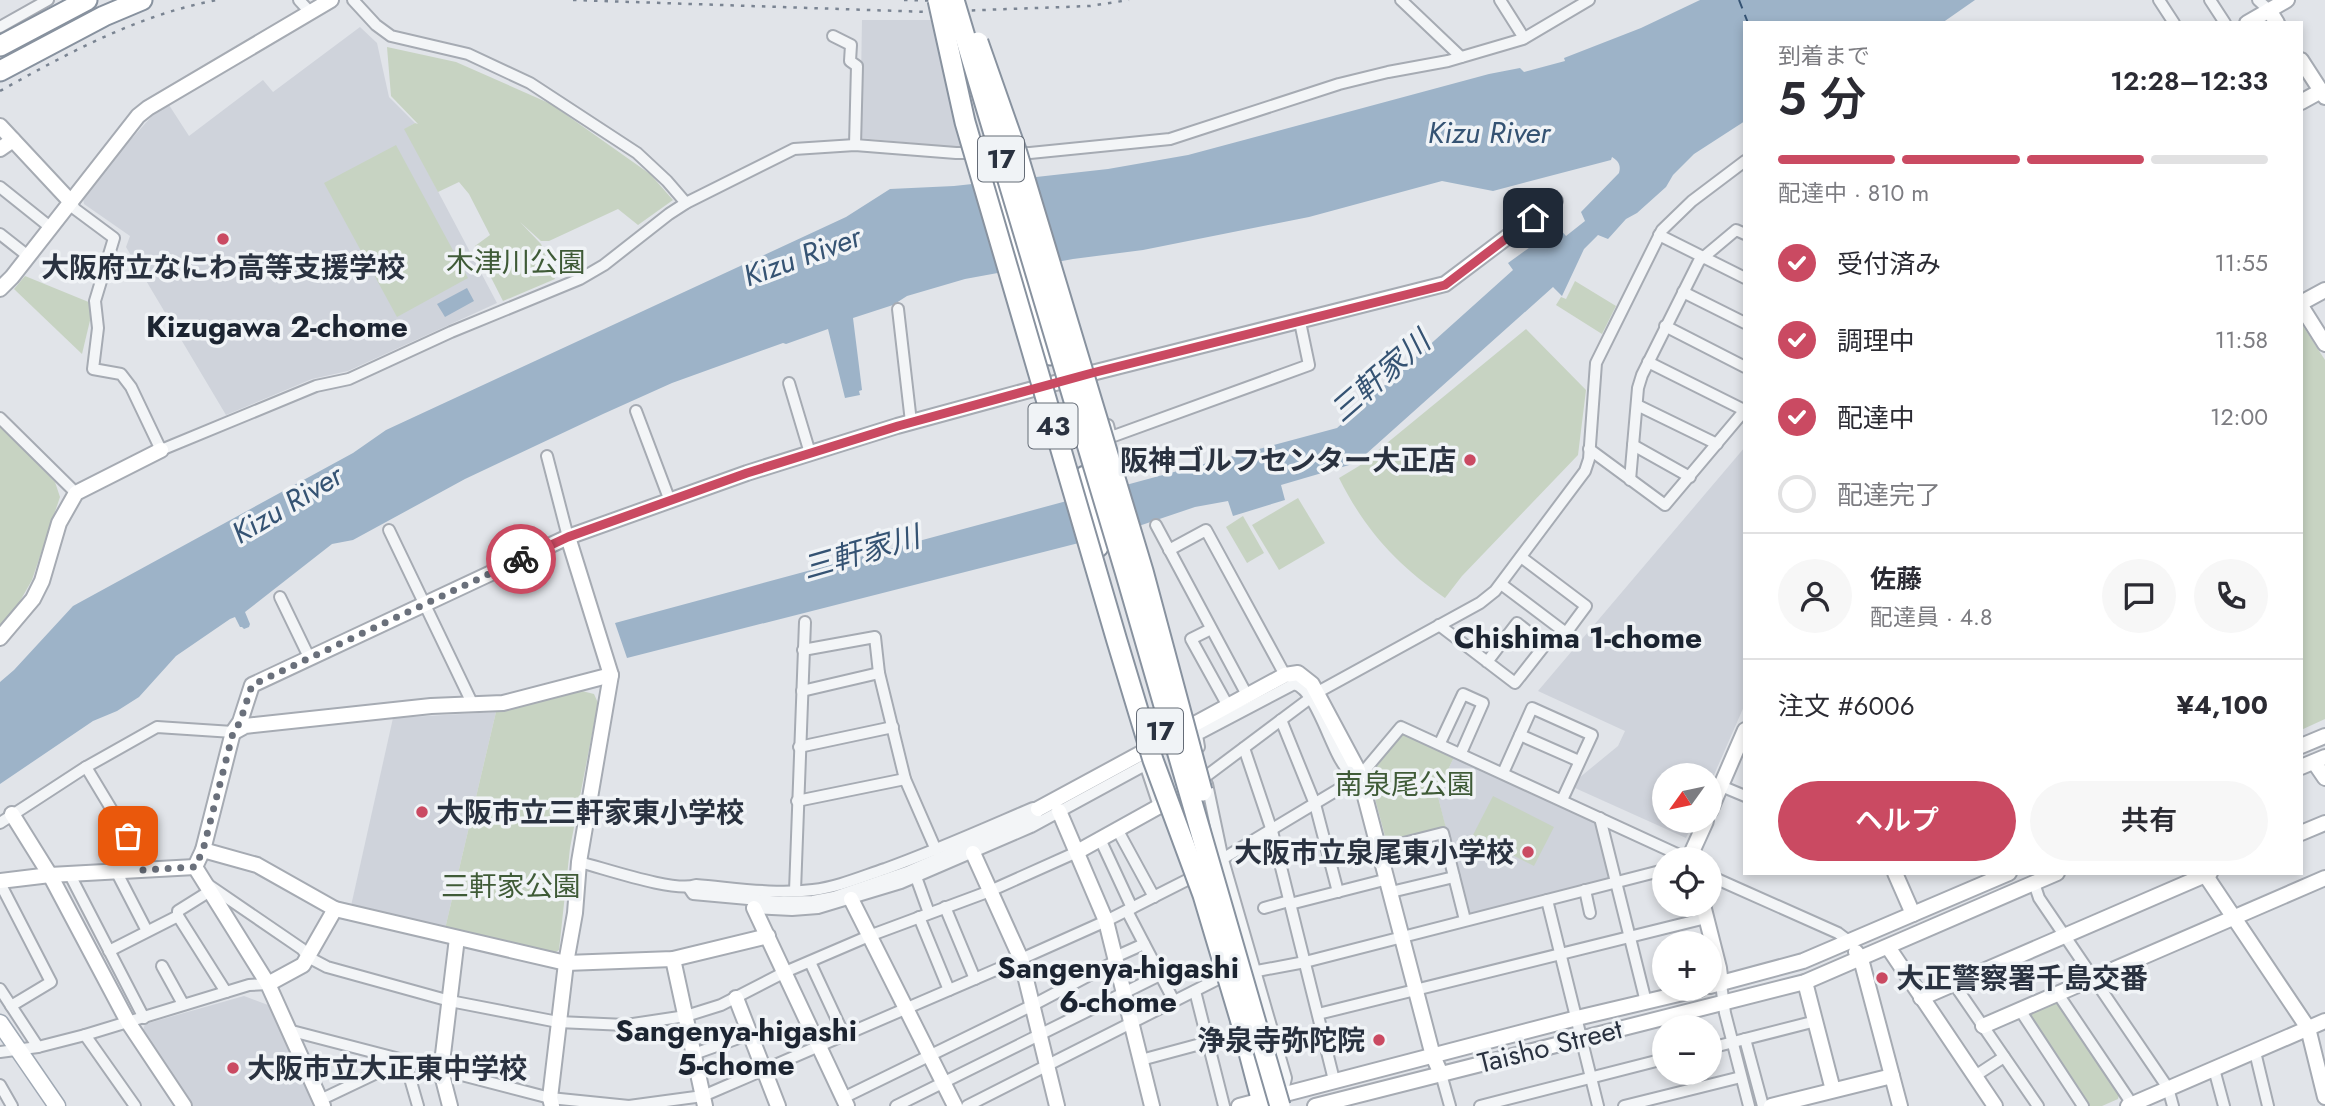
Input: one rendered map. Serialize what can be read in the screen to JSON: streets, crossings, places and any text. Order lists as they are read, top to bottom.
{
  "streets": {
    "highway": ["17", "43"],
    "street": ["Taisho Street"]
  },
  "crossings": [
    ["17", "43"],
    ["17", "Taisho Street"],
    ["43", "Taisho Street"]
  ],
  "districts": [
    "Kizugawa 2-chome",
    "Chishima 1-chome",
    "Sangenya-higashi 6-chome",
    "Sangenya-higashi 5-chome"
  ],
  "water": ["Kizu River", "三軒家川"],
  "parks": ["木津川公園", "南泉尾公園", "三軒家公園"],
  "places": [
    "大阪府立なにわ高等支援学校",
    "阪神ゴルフセンター大正店",
    "大阪市立三軒家東小学校",
    "大阪市立泉尾東小学校",
    "大正警察署千島交番",
    "浄泉寺弥陀院",
    "大阪市立大正東中学校"
  ],
  "north": "bottom left",
  "page": {
    "heading": ["5 分", "到着まで", "12:28–12:33"],
    "panel": [
      "佐藤",
      "配達員 · 4.8",
      "注文 #6006",
      "¥4,100"
    ],
    "bar": "配達中 · 810 m",
    "list": [
      ["受付済み", "11:55"],
      ["調理中", "11:58"],
      ["配達中", "12:00"],
      "配達完了"
    ],
    "map_buttons": ["+", "−"],
    "buttons": ["ヘルプ", "共有"]
  }
}
